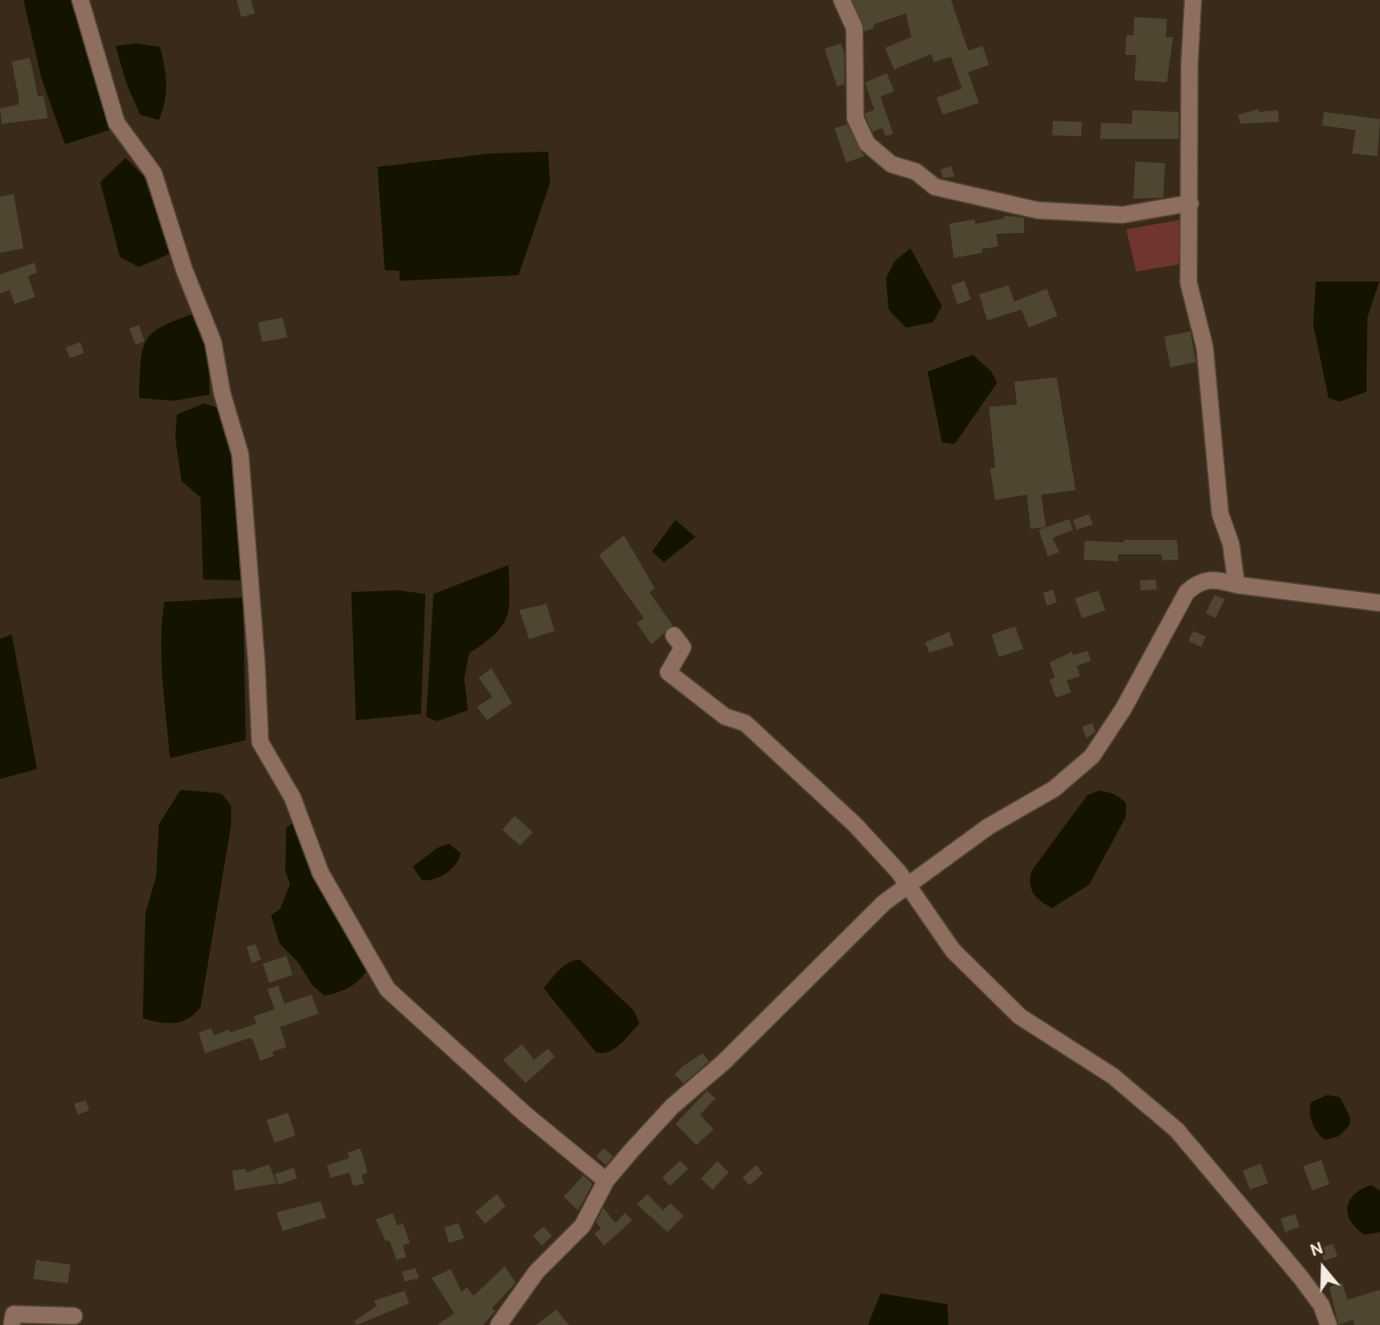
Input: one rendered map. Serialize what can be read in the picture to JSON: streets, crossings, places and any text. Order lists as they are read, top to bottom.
{
  "north": "top"
}
